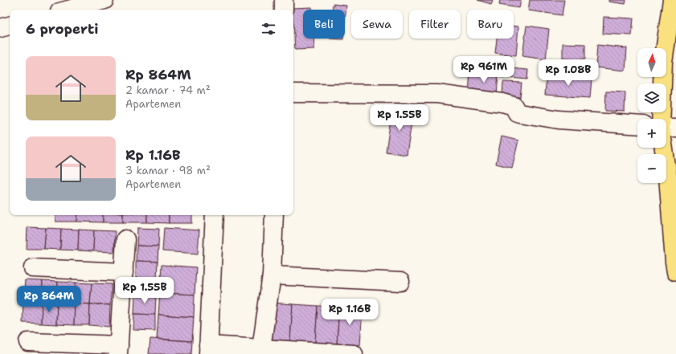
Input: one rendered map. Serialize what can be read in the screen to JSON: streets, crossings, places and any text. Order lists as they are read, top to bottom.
{
  "north": "top",
  "page": {
    "chip": [
      "Beli",
      "Sewa",
      "Filter",
      "Baru"
    ],
    "heading": "6 properti",
    "map_buttons": ["+", "−"],
    "list": [
      {
        "name": "Rp 864M",
        "note": "2 kamar · 74 m² · Apartemen"
      },
      {
        "name": "Rp 1.16B",
        "note": "3 kamar · 98 m² · Apartemen"
      }
    ],
    "price": [
      "Rp 961M",
      "Rp 1.08B",
      "Rp 1.55B",
      "Rp 1.55B",
      "Rp 864M",
      "Rp 1.16B"
    ]
  }
}
